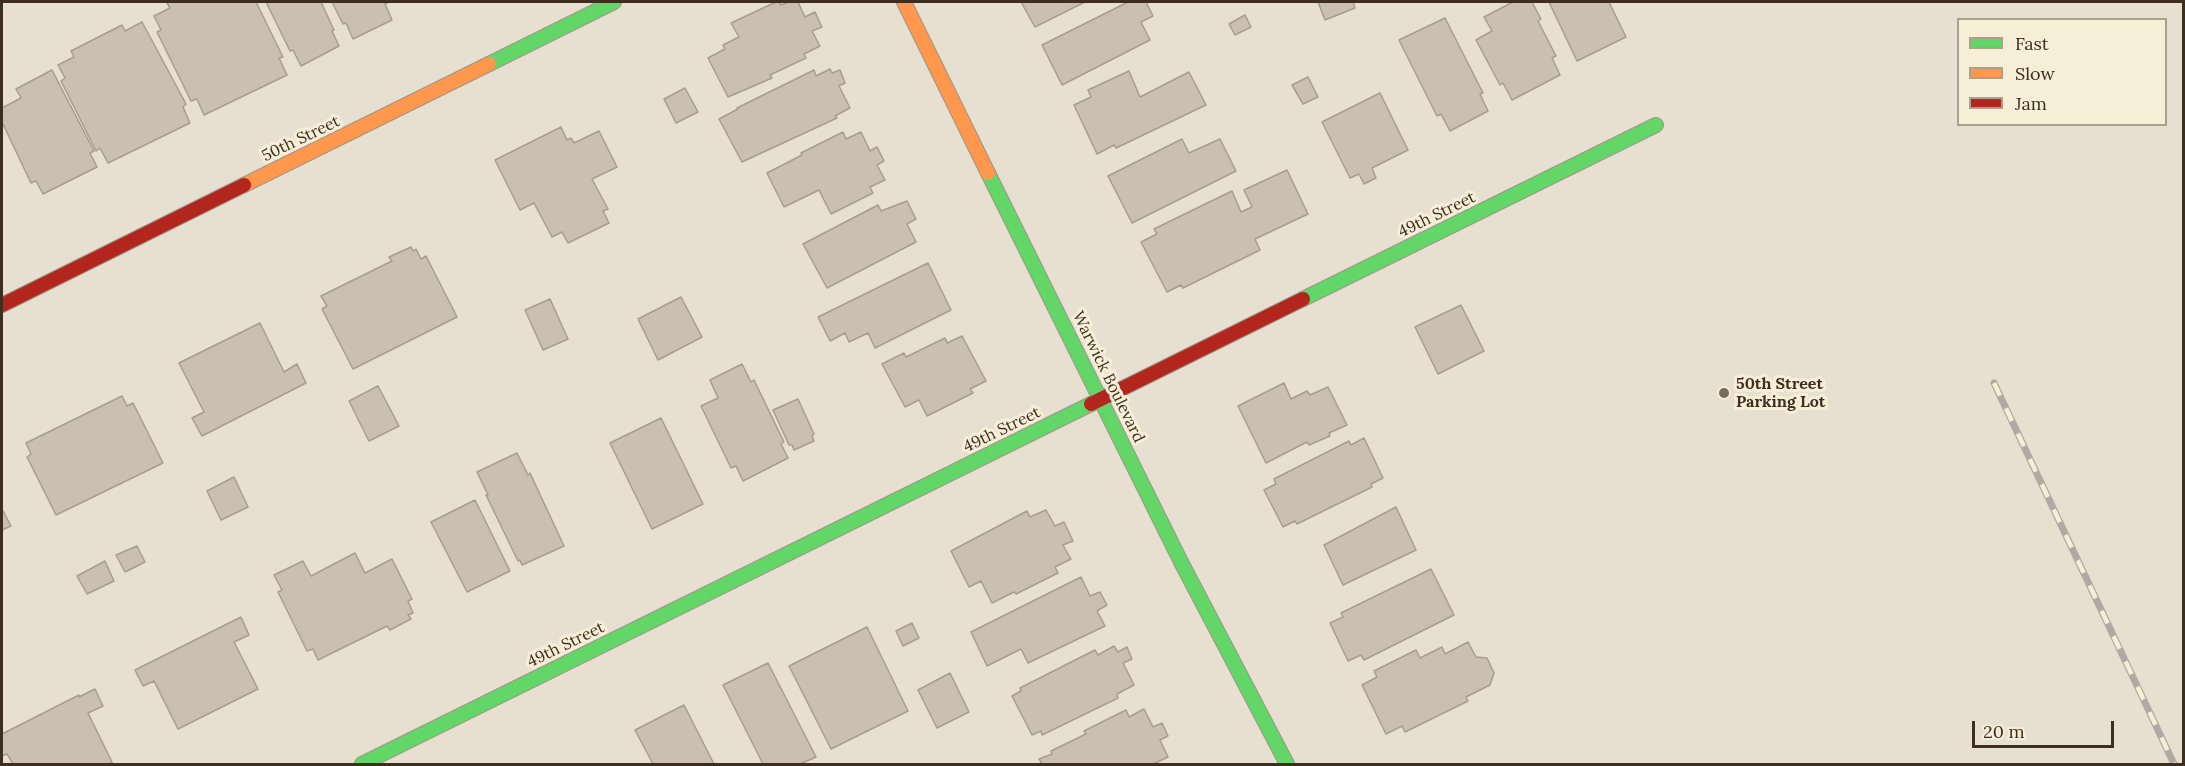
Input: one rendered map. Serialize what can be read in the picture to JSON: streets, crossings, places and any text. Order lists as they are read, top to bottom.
{
  "streets": {
    "street": ["50th Street", "49th Street", "Warwick Boulevard"]
  },
  "crossings": [
    ["49th Street", "Warwick Boulevard"]
  ],
  "places": ["50th Street Parking Lot"],
  "legend": ["Fast", "Slow", "Jam"],
  "scale_bar": "20 m"
}
